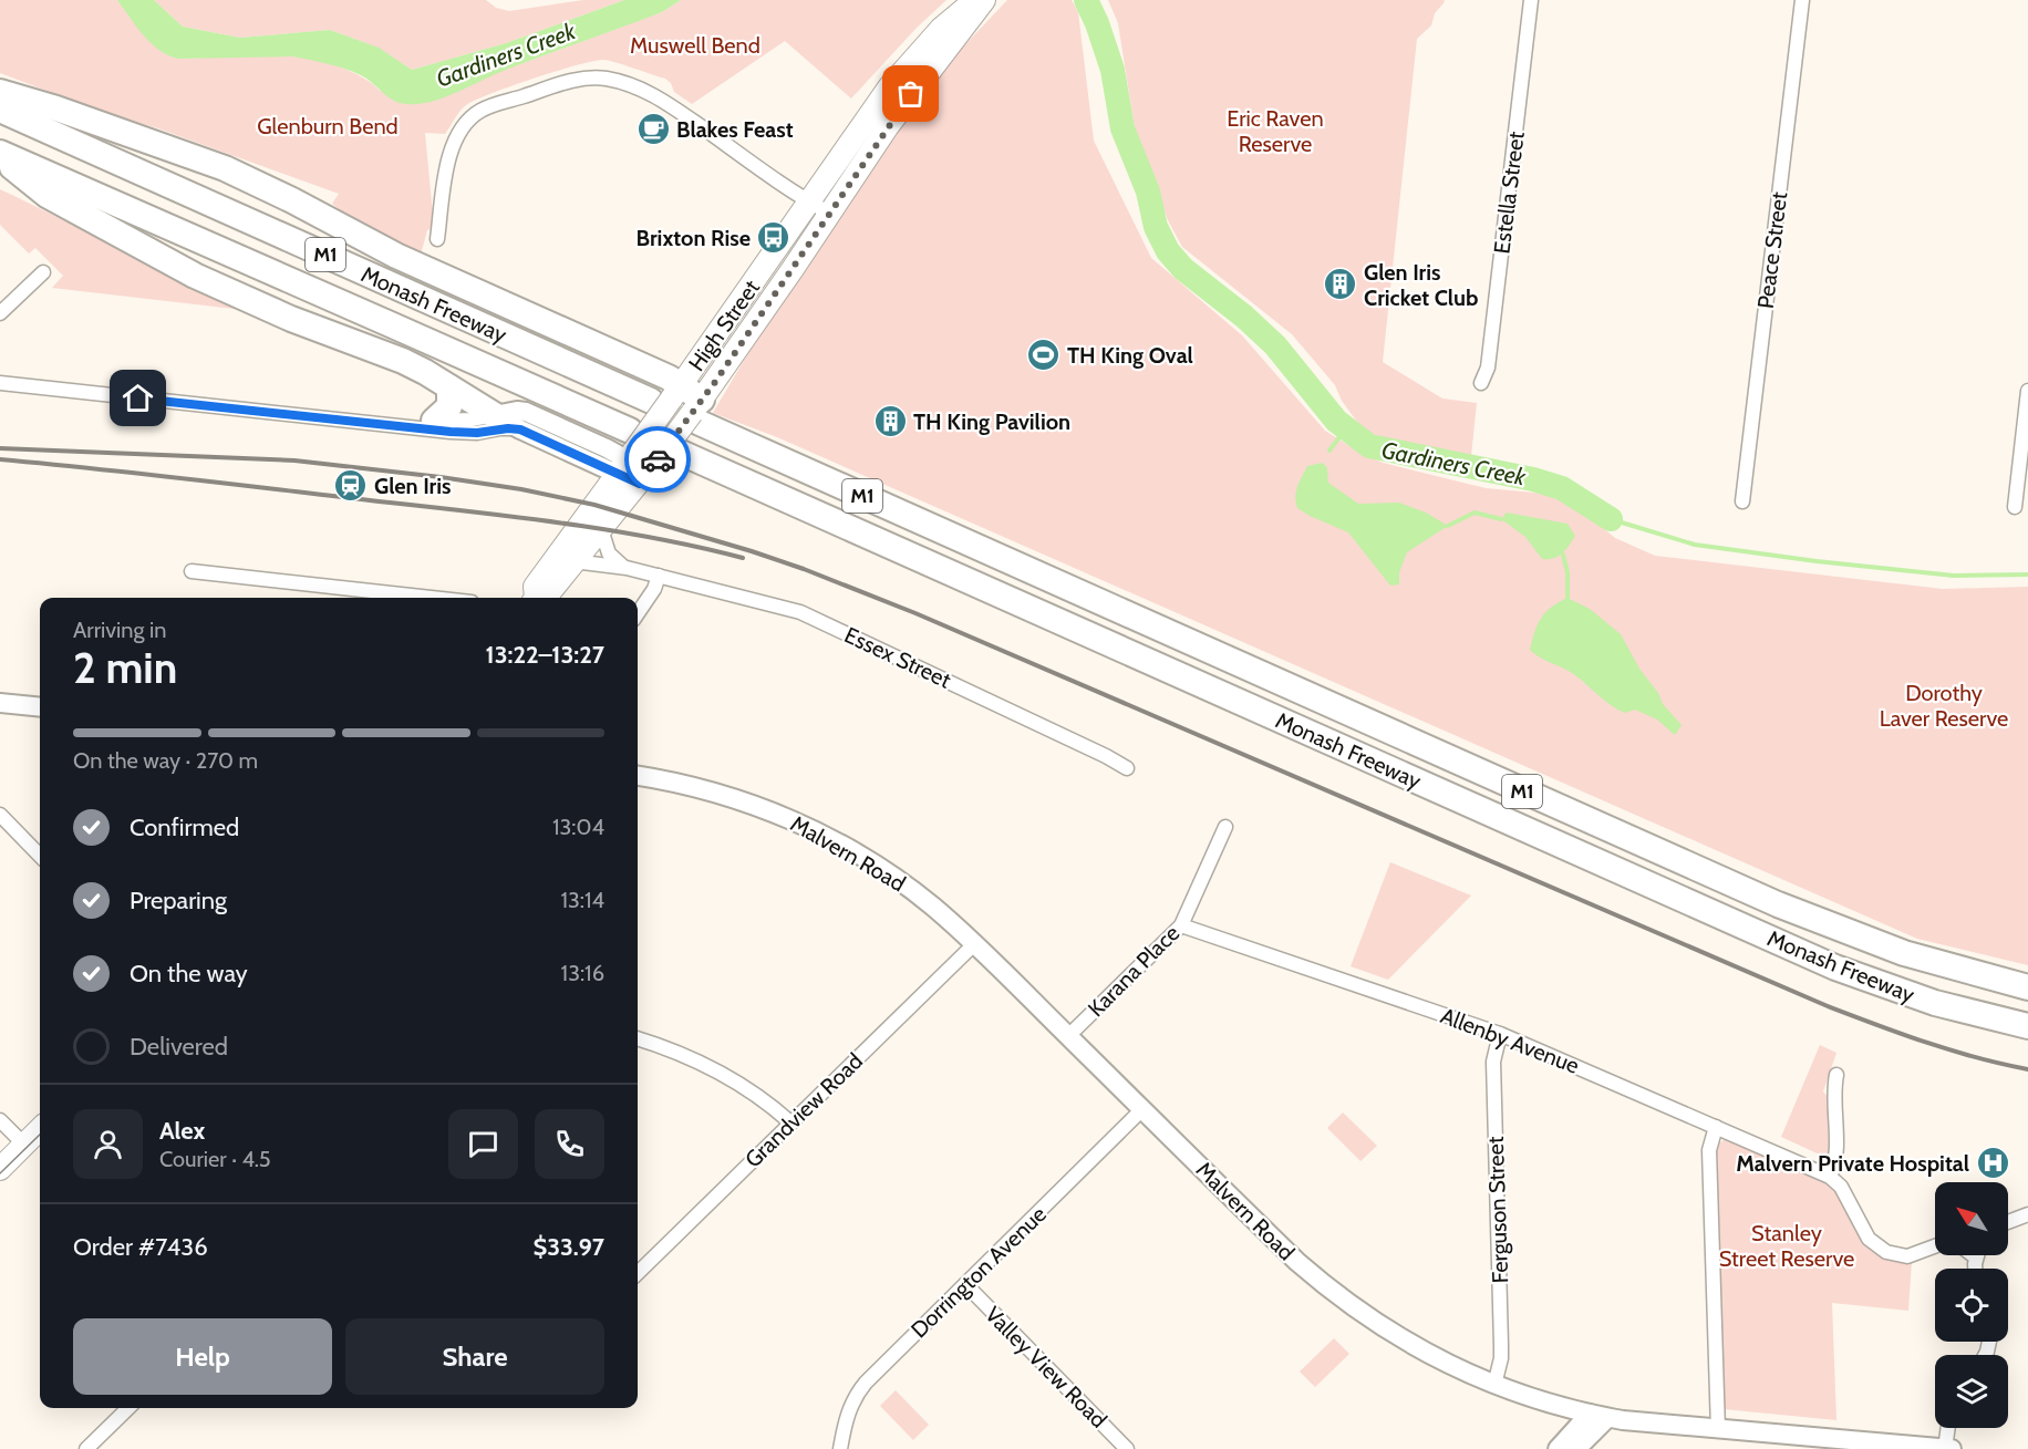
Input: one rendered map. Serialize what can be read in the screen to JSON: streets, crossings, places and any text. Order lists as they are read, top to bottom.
{
  "streets": {
    "highway": ["M1", "Monash Freeway"],
    "main road": ["High Street", "Malvern Road"],
    "street": [
      "Estella Street",
      "Peace Street",
      "Essex Street",
      "Karana Place",
      "Allenby Avenue",
      "Grandview Road",
      "Ferguson Street",
      "Dorrington Avenue",
      "Valley View Road"
    ]
  },
  "crossings": [
    ["Monash Freeway", "High Street"],
    ["High Street", "Essex Street"],
    ["Malvern Road", "Karana Place"],
    ["Malvern Road", "Grandview Road"],
    ["Malvern Road", "Ferguson Street"],
    ["Malvern Road", "Dorrington Avenue"],
    ["Karana Place", "Allenby Avenue"],
    ["Allenby Avenue", "Ferguson Street"],
    ["Dorrington Avenue", "Valley View Road"]
  ],
  "water": ["Gardiners Creek"],
  "parks": [
    "Muswell Bend",
    "Eric Raven Reserve",
    "Glenburn Bend",
    "Dorothy Laver Reserve",
    "Stanley Street Reserve"
  ],
  "places": {
    "cafe": ["Blakes Feast"],
    "bus stop": ["Brixton Rise"],
    "building": ["Glen Iris Cricket Club", "TH King Pavilion"],
    "sports": ["TH King Oval"],
    "station": ["Glen Iris"],
    "hospital": ["Malvern Private Hospital"]
  },
  "north": "top left",
  "page": {
    "heading": ["2 min", "Arriving in", "13:22–13:27"],
    "panel": [
      "Alex",
      "Courier · 4.5",
      "Order #7436",
      "$33.97"
    ],
    "bar": "On the way · 270 m",
    "list": [
      ["Confirmed", "13:04"],
      ["Preparing", "13:14"],
      ["On the way", "13:16"],
      "Delivered"
    ],
    "buttons": ["Help", "Share"]
  }
}
